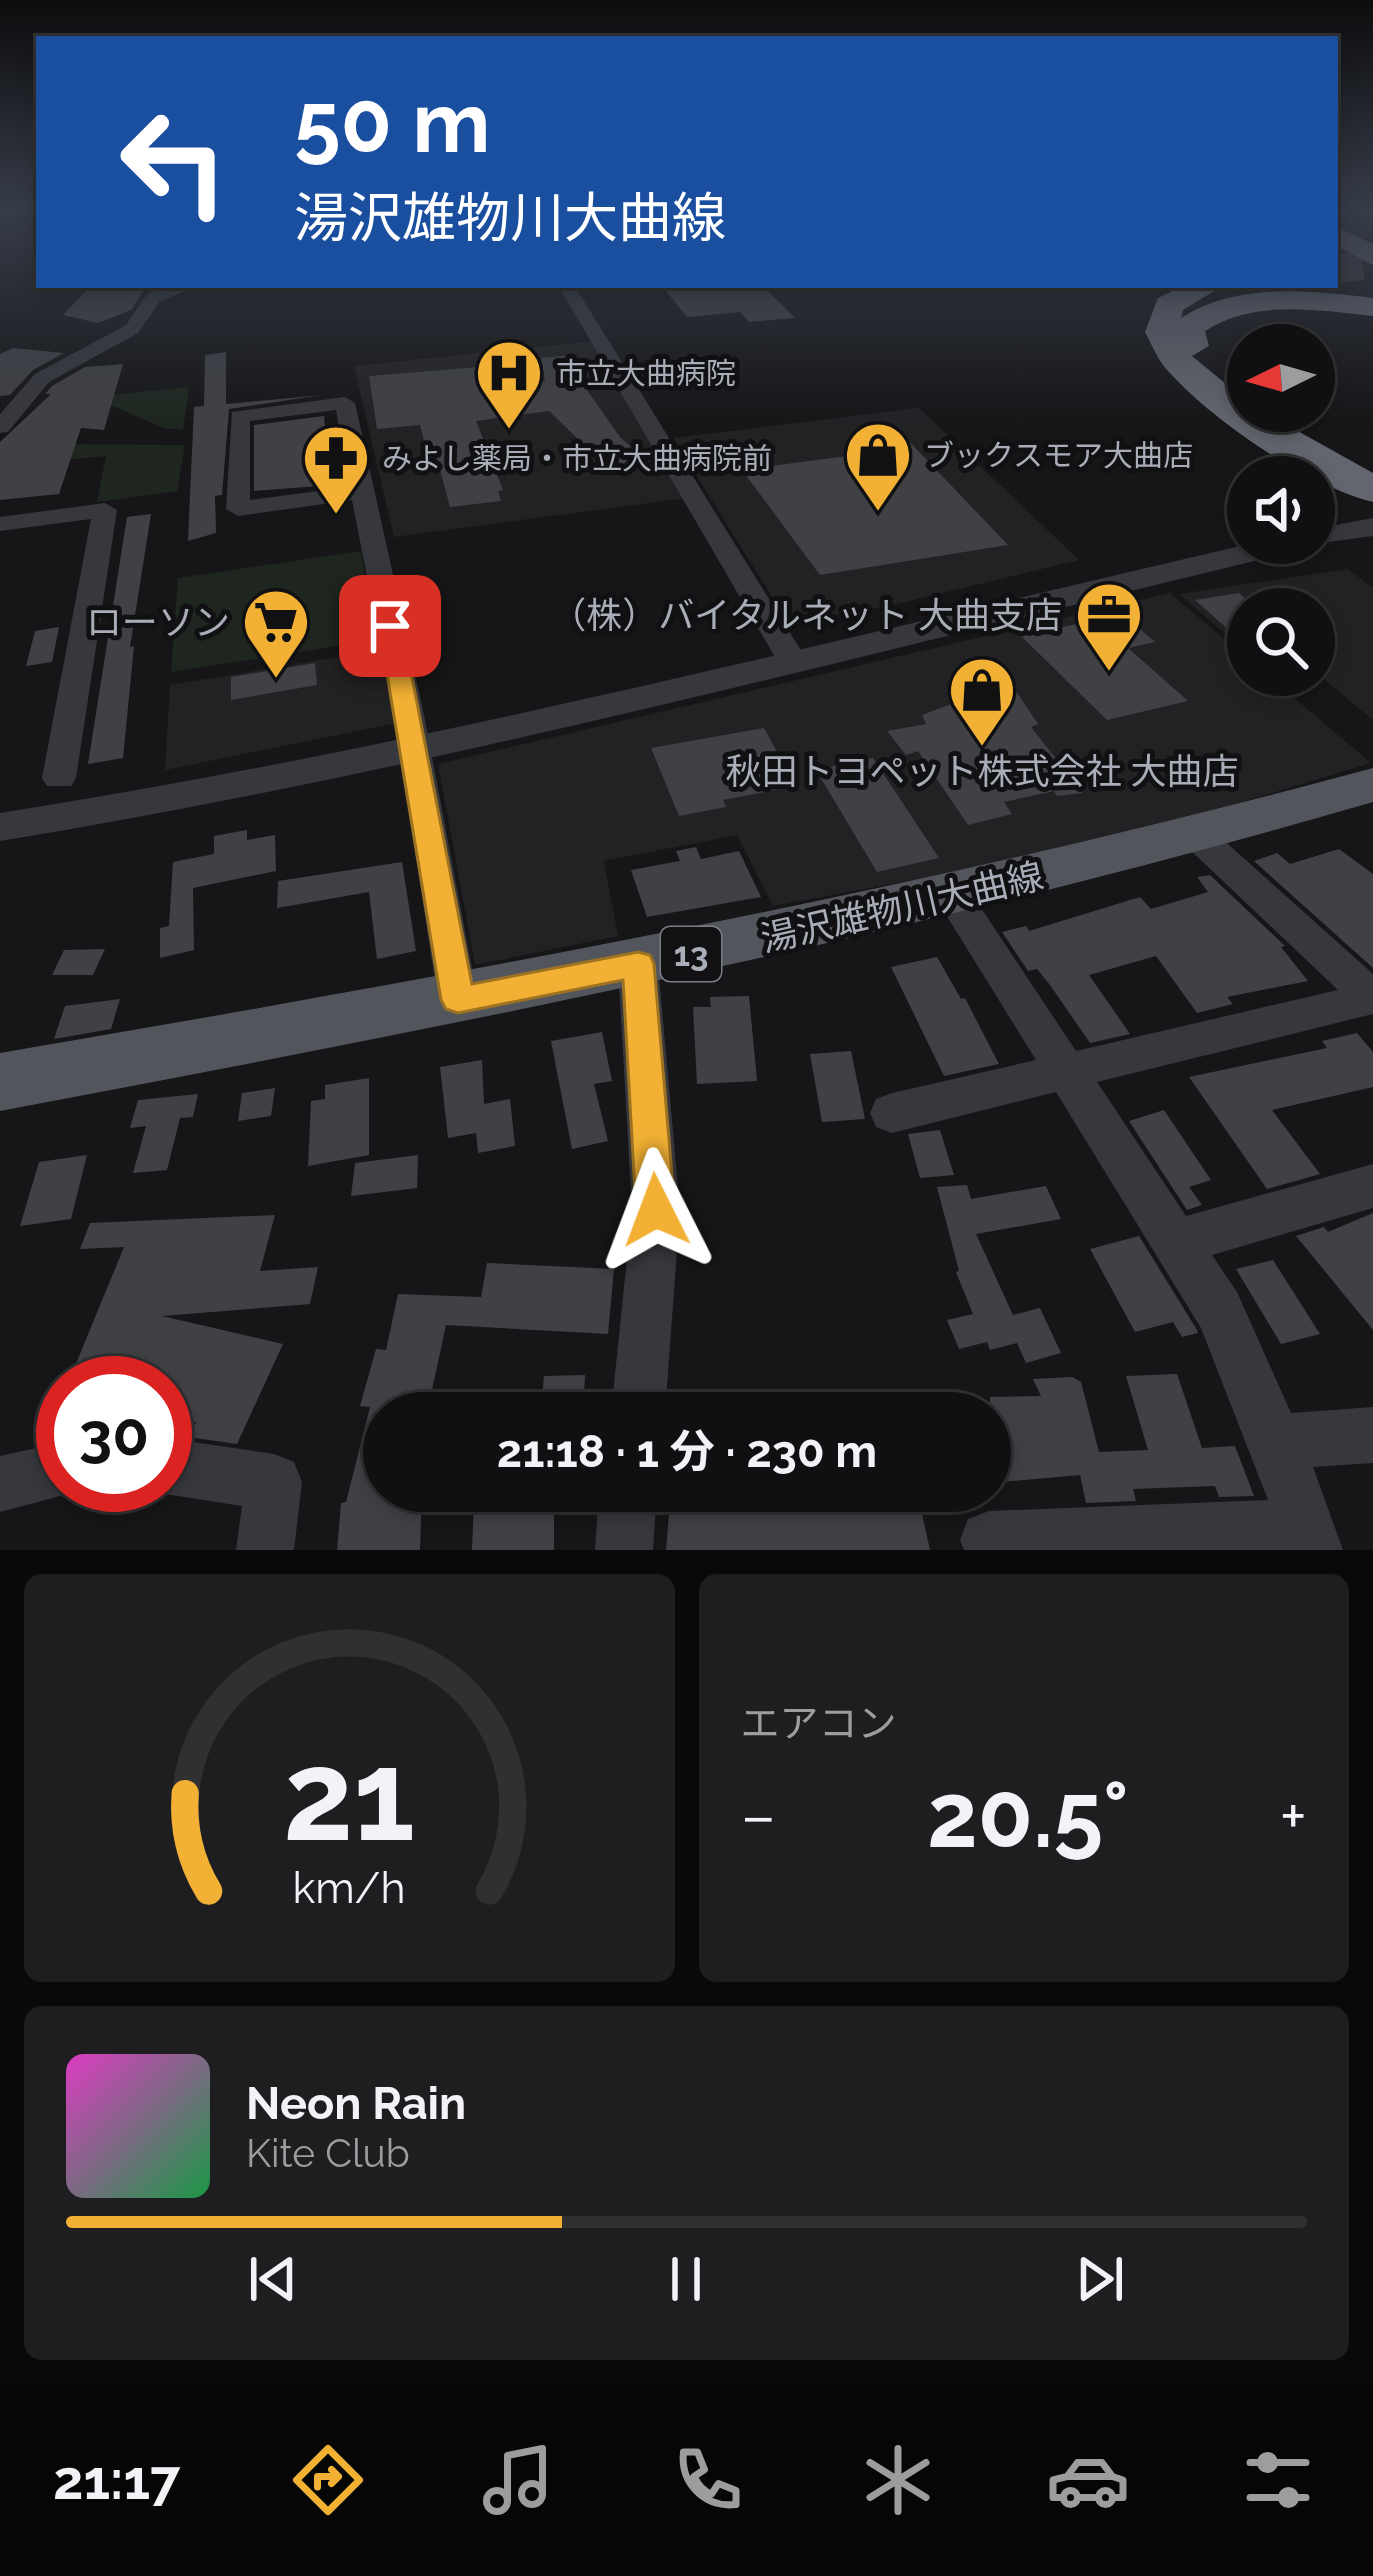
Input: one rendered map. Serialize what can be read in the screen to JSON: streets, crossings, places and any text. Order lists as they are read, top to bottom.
{
  "streets": {
    "main road": ["湯沢雄物川大曲線", "13"]
  },
  "places": {
    "hospital": ["市立大曲病院"],
    "shop": ["ブックスモア大曲店", "秋田トヨペット株式会社 大曲店"],
    "pharmacy": ["みよし薬局・市立大曲病院前"],
    "office": ["（株）バイタルネット 大曲支店"],
    "supermarket": ["ローソン"]
  },
  "north": "left",
  "page": {
    "turn": ["50 m", "湯沢雄物川大曲線"],
    "limit": "30",
    "trip": "21:18 · 1 分 · 230 m",
    "tile": "エアコン",
    "heat": ["−", "20.5°", "+"],
    "song": ["Neon Rain", "Kite Club"],
    "tabs": "21:17",
    "gauge": ["21", "km/h"]
  }
}
